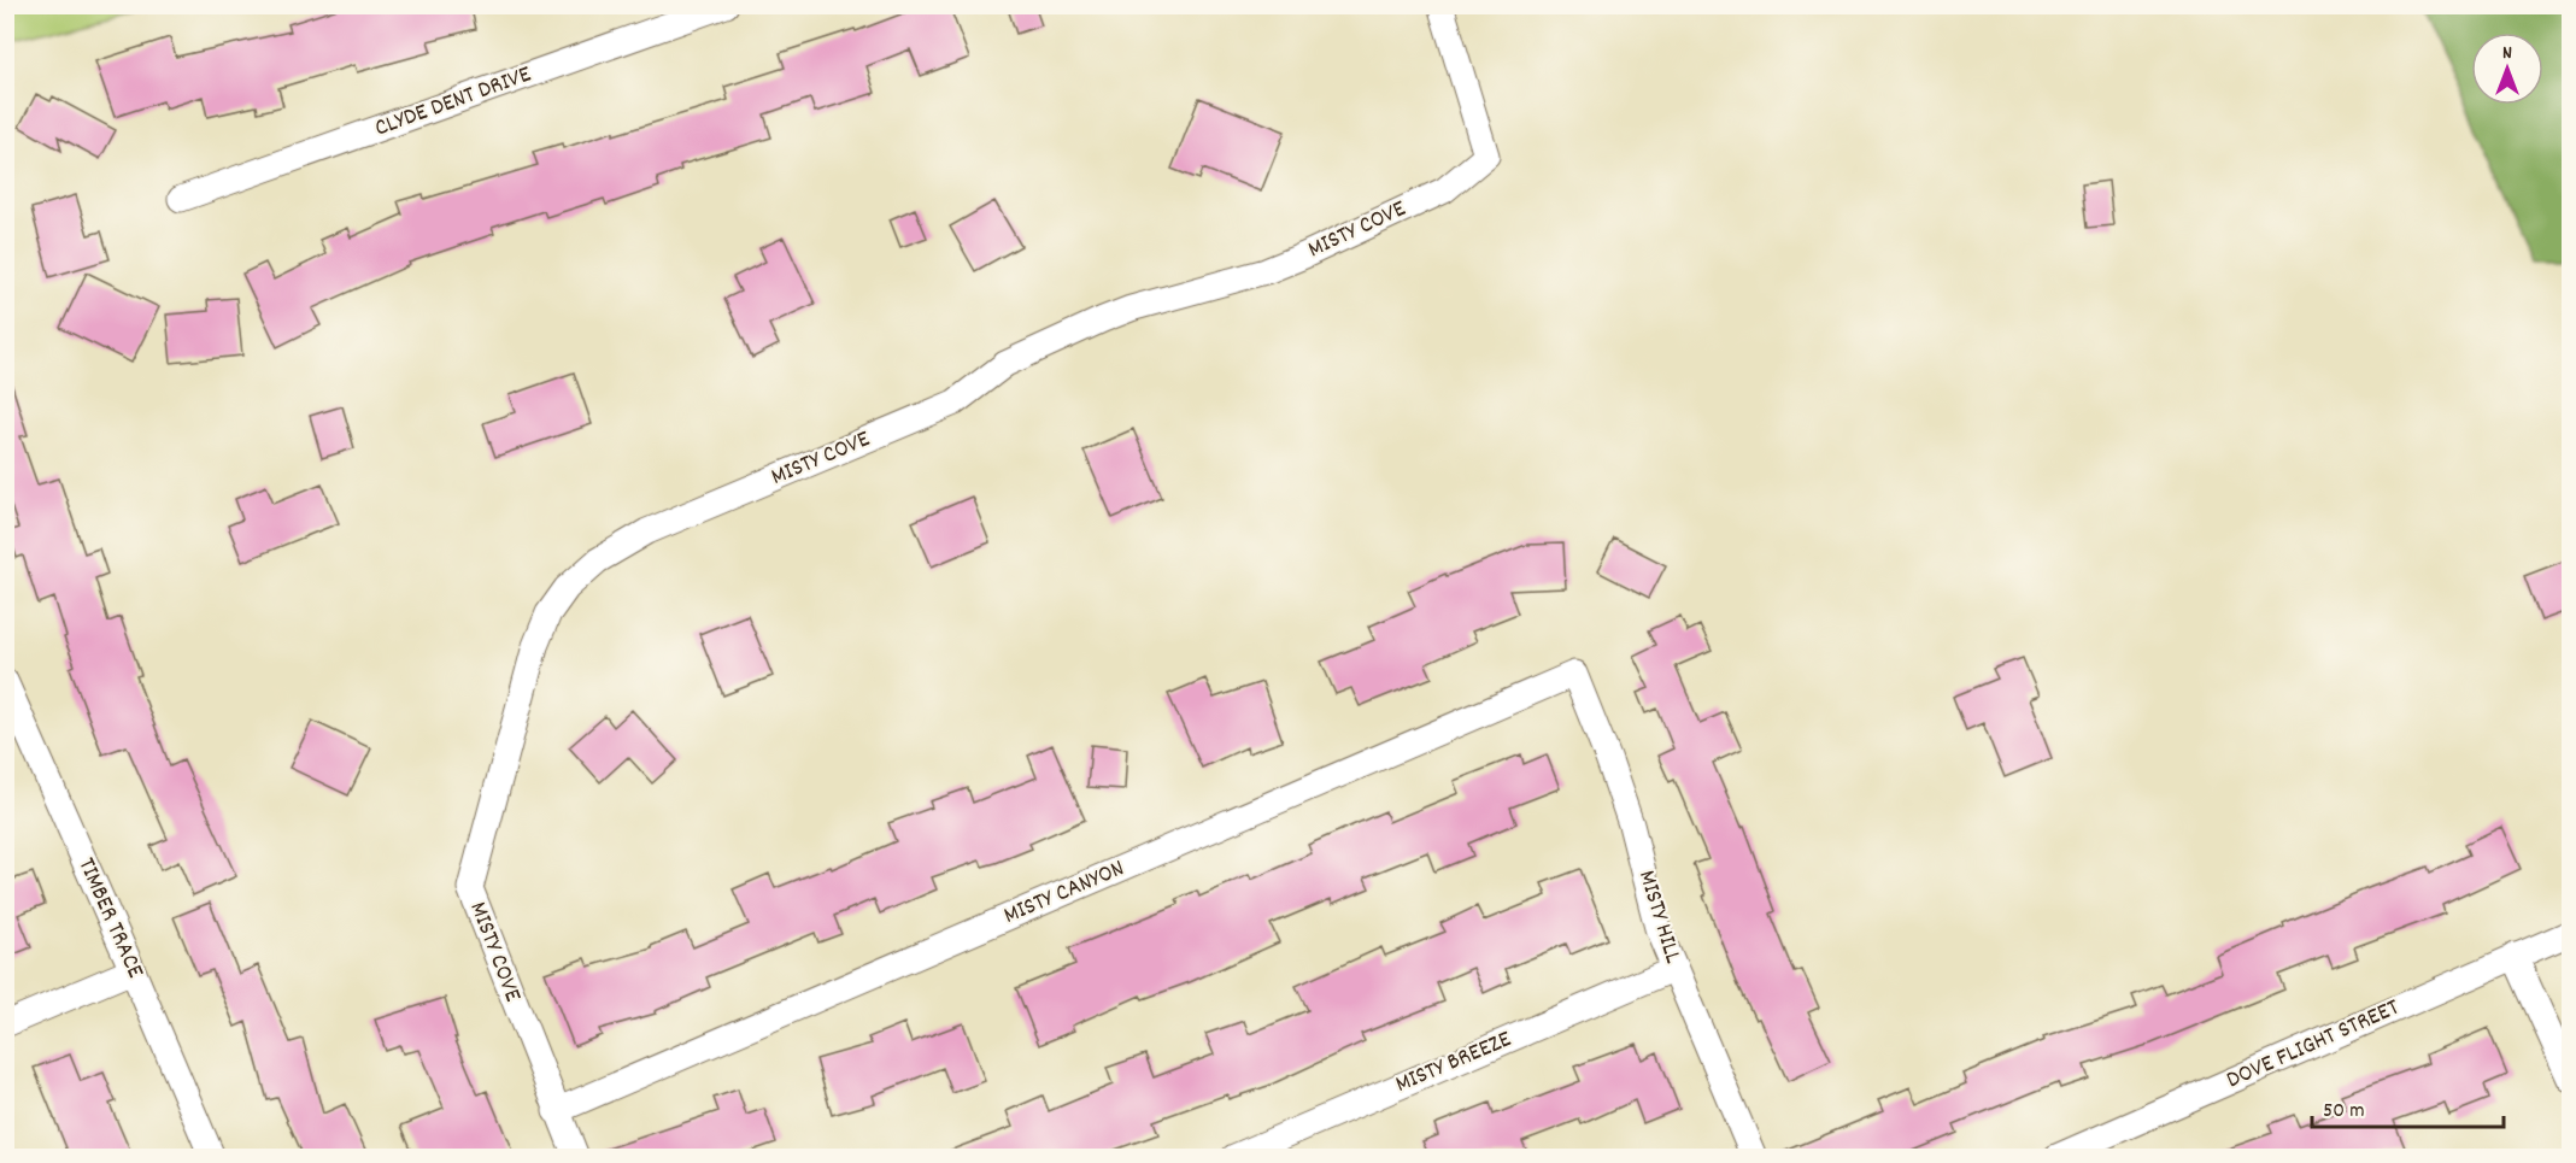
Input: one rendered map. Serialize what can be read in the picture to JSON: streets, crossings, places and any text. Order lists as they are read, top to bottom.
{
  "streets": {
    "street": [
      "CLYDE DENT DRIVE",
      "MISTY COVE",
      "MISTY CANYON",
      "MISTY HILL",
      "TIMBER TRACE",
      "DOVE FLIGHT STREET",
      "MISTY BREEZE"
    ]
  },
  "crossings": [
    ["MISTY COVE", "MISTY CANYON"],
    ["MISTY CANYON", "MISTY HILL"],
    ["MISTY HILL", "MISTY BREEZE"]
  ],
  "scale_bar": "50 m",
  "north": "top"
}
